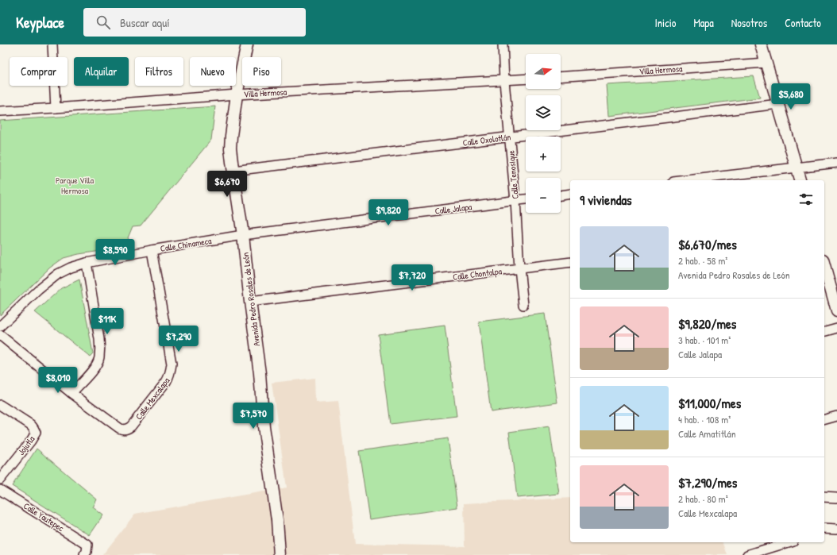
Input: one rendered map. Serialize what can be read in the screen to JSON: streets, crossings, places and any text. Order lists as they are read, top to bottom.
{
  "streets": {
    "main road": ["Avenida Pedro Rosales de León"],
    "street": [
      "Villa Hermosa",
      "Calle Oxolotlán",
      "Calle Tenosique",
      "Calle Jalapa",
      "Calle Chinameca",
      "Calle Chontalpa",
      "Calle Mexcalapa",
      "Jojutla",
      "Calle Yautepec"
    ]
  },
  "crossings": [
    ["Villa Hermosa", "Calle Tenosique"],
    ["Villa Hermosa", "Avenida Pedro Rosales de León"],
    ["Calle Oxolotlán", "Calle Tenosique"],
    ["Calle Oxolotlán", "Avenida Pedro Rosales de León"],
    ["Calle Tenosique", "Calle Jalapa"],
    ["Calle Tenosique", "Calle Chontalpa"],
    ["Calle Jalapa", "Calle Chinameca"],
    ["Calle Jalapa", "Avenida Pedro Rosales de León"],
    ["Calle Chinameca", "Avenida Pedro Rosales de León"],
    ["Calle Chinameca", "Calle Mexcalapa"],
    ["Calle Chontalpa", "Avenida Pedro Rosales de León"]
  ],
  "parks": ["Parque Villa Hermosa"],
  "north": "right",
  "page": {
    "header": "Keyplace",
    "search": "Buscar aquí",
    "nav": [
      "Inicio",
      "Mapa",
      "Nosotros",
      "Contacto"
    ],
    "map_buttons": ["+", "−"],
    "chip": [
      "Comprar",
      "Alquilar",
      "Filtros",
      "Nuevo",
      "Piso"
    ],
    "price": [
      "$5,680",
      "$6,670",
      "$9,820",
      "$8,590",
      "$7,720",
      "$11K",
      "$7,290",
      "$8,010",
      "$7,570"
    ],
    "heading": "9 viviendas",
    "list": [
      {
        "name": "$6,670/mes",
        "note": "2 hab. · 58 m² · Avenida Pedro Rosales de León"
      },
      {
        "name": "$9,820/mes",
        "note": "3 hab. · 101 m² · Calle Jalapa"
      },
      {
        "name": "$11,000/mes",
        "note": "4 hab. · 108 m² · Calle Amatitlán"
      },
      {
        "name": "$7,290/mes",
        "note": "2 hab. · 80 m² · Calle Mexcalapa"
      }
    ]
  }
}
